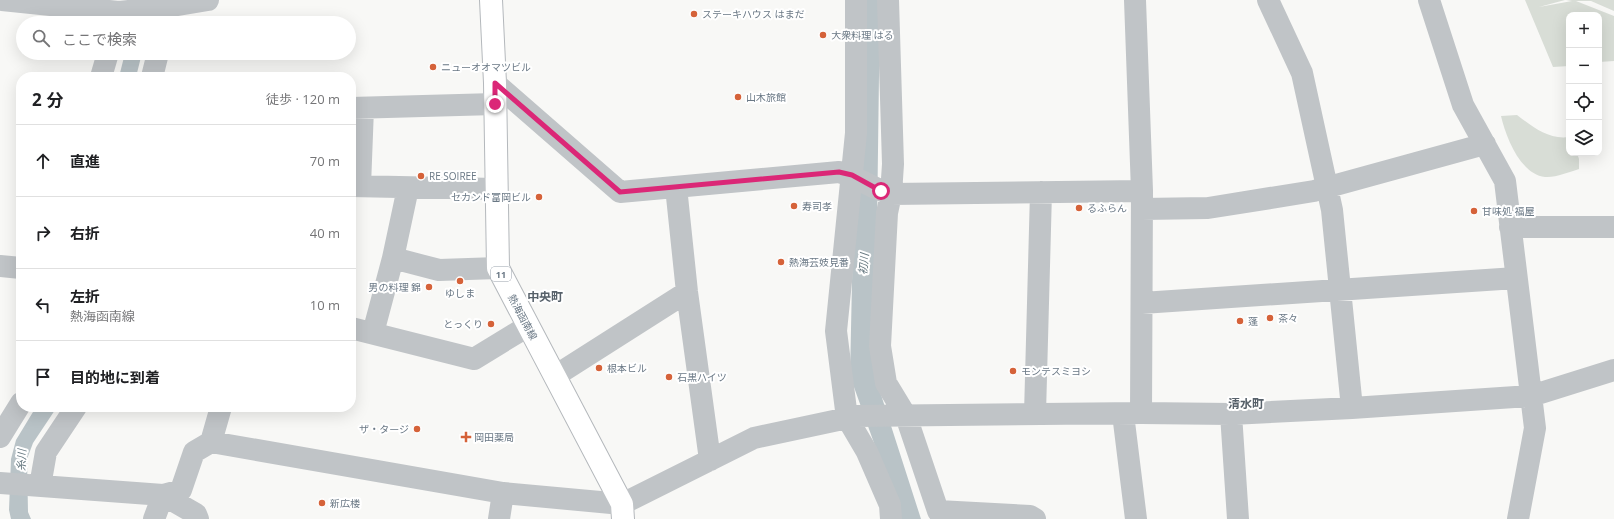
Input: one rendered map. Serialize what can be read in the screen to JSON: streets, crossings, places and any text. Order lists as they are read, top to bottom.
{
  "streets": {
    "main road": ["11", "熱海函南線"]
  },
  "districts": ["中央町", "清水町"],
  "water": ["初川", "糸川"],
  "places": {
    "other": [
      "ステーキハウス はまだ",
      "大衆料理 はる",
      "ニューオオマツビル",
      "山木旅館",
      "RE SOIREE",
      "セカンド富岡ビル",
      "寿司孝",
      "るふらん",
      "甘味処 福屋",
      "熱海芸妓見番",
      "ゆしま",
      "男の料理 錦",
      "茶々",
      "蓬",
      "とっくり",
      "根本ビル",
      "モンテスミヨシ",
      "石黒ハイツ",
      "ザ・タージ",
      "新広楼"
    ],
    "health": ["岡田薬局"]
  },
  "page": {
    "map_buttons": ["+", "−"],
    "search": "ここで検索",
    "heading": ["2 分", "徒歩 · 120 m"],
    "list": [
      ["直進", "70 m"],
      ["右折", "40 m"],
      ["左折", "熱海函南線", "10 m"],
      "目的地に到着"
    ]
  }
}
